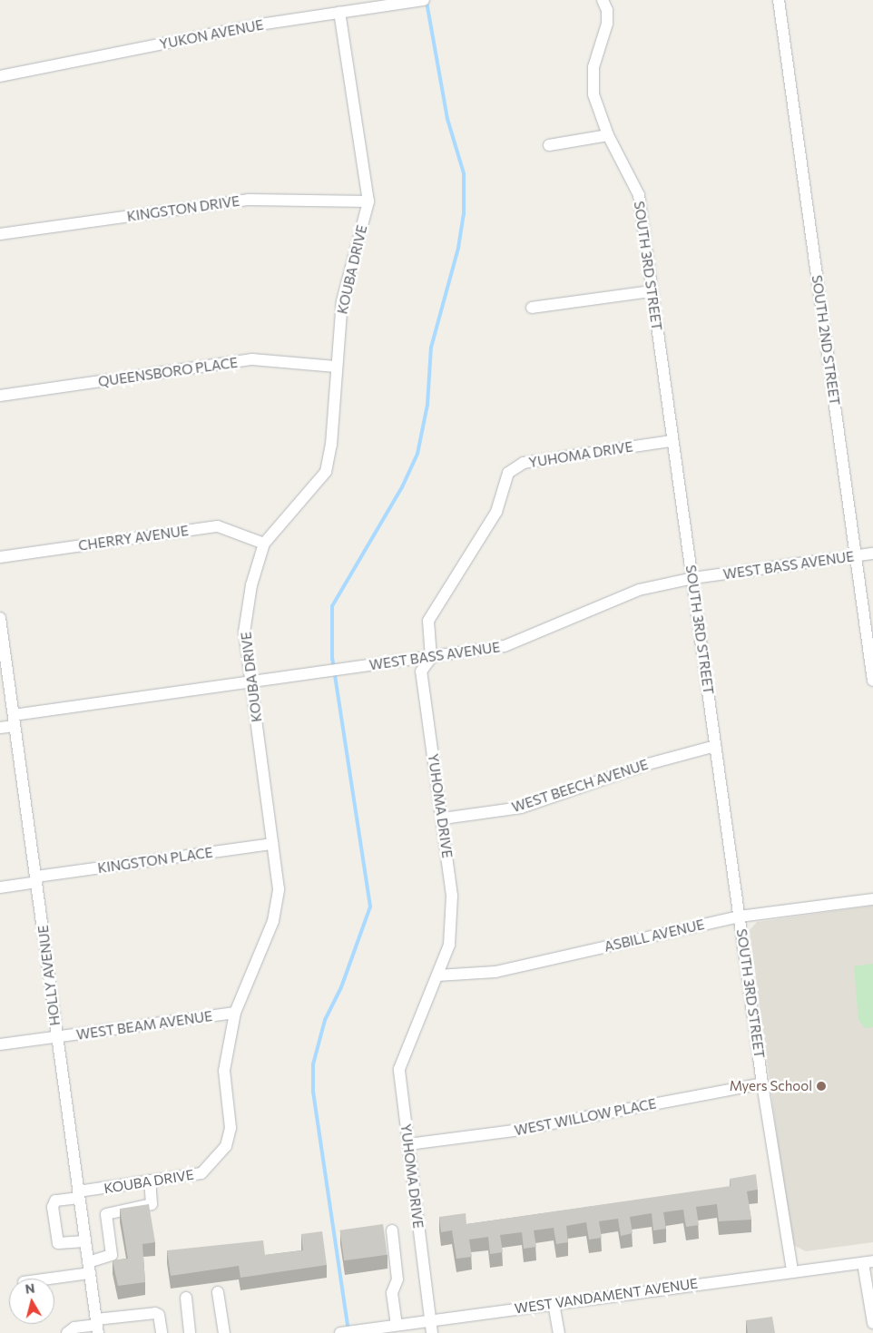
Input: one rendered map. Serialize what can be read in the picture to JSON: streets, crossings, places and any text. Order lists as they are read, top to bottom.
{
  "streets": {
    "street": [
      "YUKON AVENUE",
      "KINGSTON DRIVE",
      "SOUTH 3RD STREET",
      "KOUBA DRIVE",
      "SOUTH 2ND STREET",
      "QUEENSBORO PLACE",
      "YUHOMA DRIVE",
      "CHERRY AVENUE",
      "WEST BASS AVENUE",
      "WEST BEECH AVENUE",
      "KINGSTON PLACE",
      "ASBILL AVENUE",
      "HOLLY AVENUE",
      "WEST BEAM AVENUE",
      "WEST WILLOW PLACE",
      "WEST VANDAMENT AVENUE"
    ]
  },
  "crossings": [
    ["YUKON AVENUE", "KOUBA DRIVE"],
    ["KINGSTON DRIVE", "KOUBA DRIVE"],
    ["SOUTH 3RD STREET", "YUHOMA DRIVE"],
    ["SOUTH 3RD STREET", "WEST BASS AVENUE"],
    ["SOUTH 3RD STREET", "WEST BEECH AVENUE"],
    ["SOUTH 3RD STREET", "ASBILL AVENUE"],
    ["SOUTH 3RD STREET", "WEST WILLOW PLACE"],
    ["SOUTH 3RD STREET", "WEST VANDAMENT AVENUE"],
    ["KOUBA DRIVE", "QUEENSBORO PLACE"],
    ["KOUBA DRIVE", "CHERRY AVENUE"],
    ["KOUBA DRIVE", "WEST BASS AVENUE"],
    ["KOUBA DRIVE", "KINGSTON PLACE"],
    ["KOUBA DRIVE", "HOLLY AVENUE"],
    ["KOUBA DRIVE", "WEST BEAM AVENUE"],
    ["SOUTH 2ND STREET", "WEST BASS AVENUE"],
    ["YUHOMA DRIVE", "WEST BASS AVENUE"],
    ["YUHOMA DRIVE", "WEST BEECH AVENUE"],
    ["YUHOMA DRIVE", "ASBILL AVENUE"],
    ["YUHOMA DRIVE", "WEST WILLOW PLACE"],
    ["YUHOMA DRIVE", "WEST VANDAMENT AVENUE"],
    ["WEST BASS AVENUE", "HOLLY AVENUE"],
    ["KINGSTON PLACE", "HOLLY AVENUE"],
    ["HOLLY AVENUE", "WEST BEAM AVENUE"]
  ],
  "places": ["Myers School"],
  "north": "top"
}
